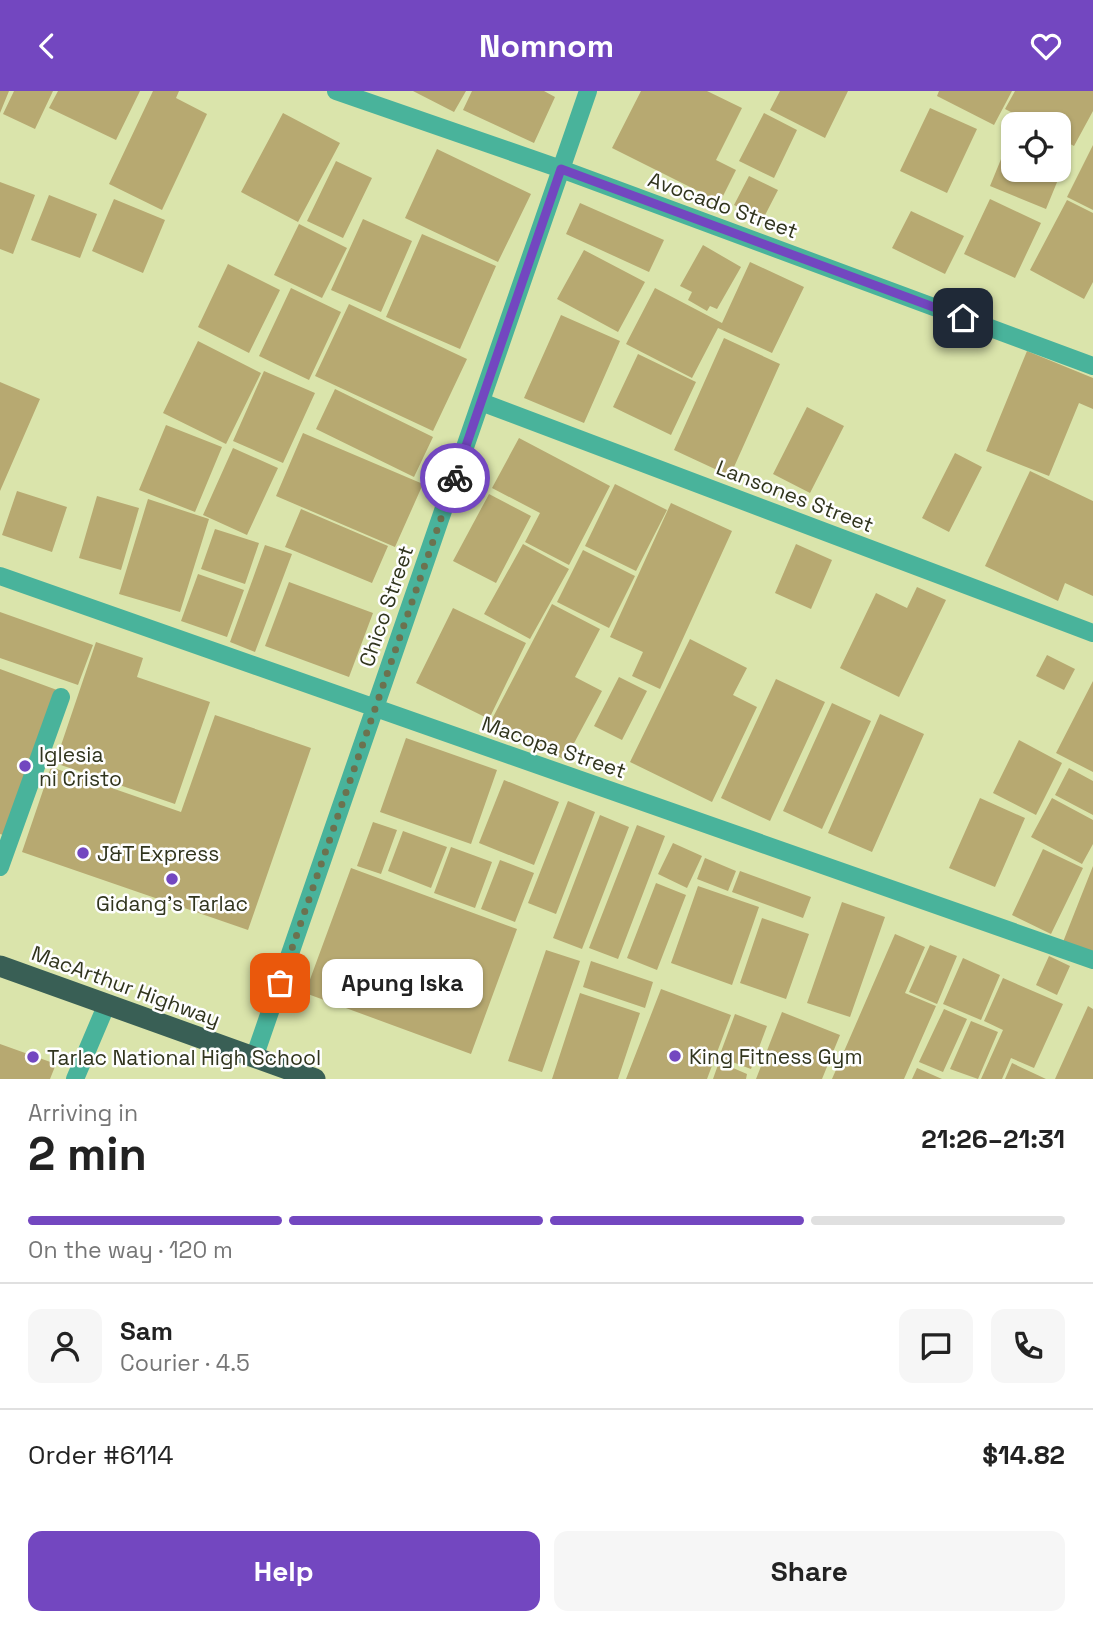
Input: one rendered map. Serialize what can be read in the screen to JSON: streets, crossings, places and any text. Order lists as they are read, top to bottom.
{
  "streets": {
    "highway": ["MacArthur Highway"],
    "street": [
      "Avocado Street",
      "Lansones Street",
      "Chico Street",
      "Macopa Street"
    ]
  },
  "crossings": [
    ["Avocado Street", "Chico Street"],
    ["Lansones Street", "Chico Street"],
    ["Chico Street", "Macopa Street"],
    ["Chico Street", "MacArthur Highway"]
  ],
  "places": [
    "Iglesia ni Cristo",
    "J&T Express",
    "Gidang's Tarlac",
    "Apung Iska",
    "King Fitness Gym",
    "Tarlac National High School"
  ],
  "page": {
    "header": "Nomnom",
    "bubble": "Apung Iska",
    "heading": ["2 min", "Arriving in", "21:26–21:31"],
    "panel": [
      "Sam",
      "Courier · 4.5",
      "Order #6114",
      "$14.82"
    ],
    "bar": "On the way · 120 m",
    "buttons": ["Help", "Share"]
  }
}
